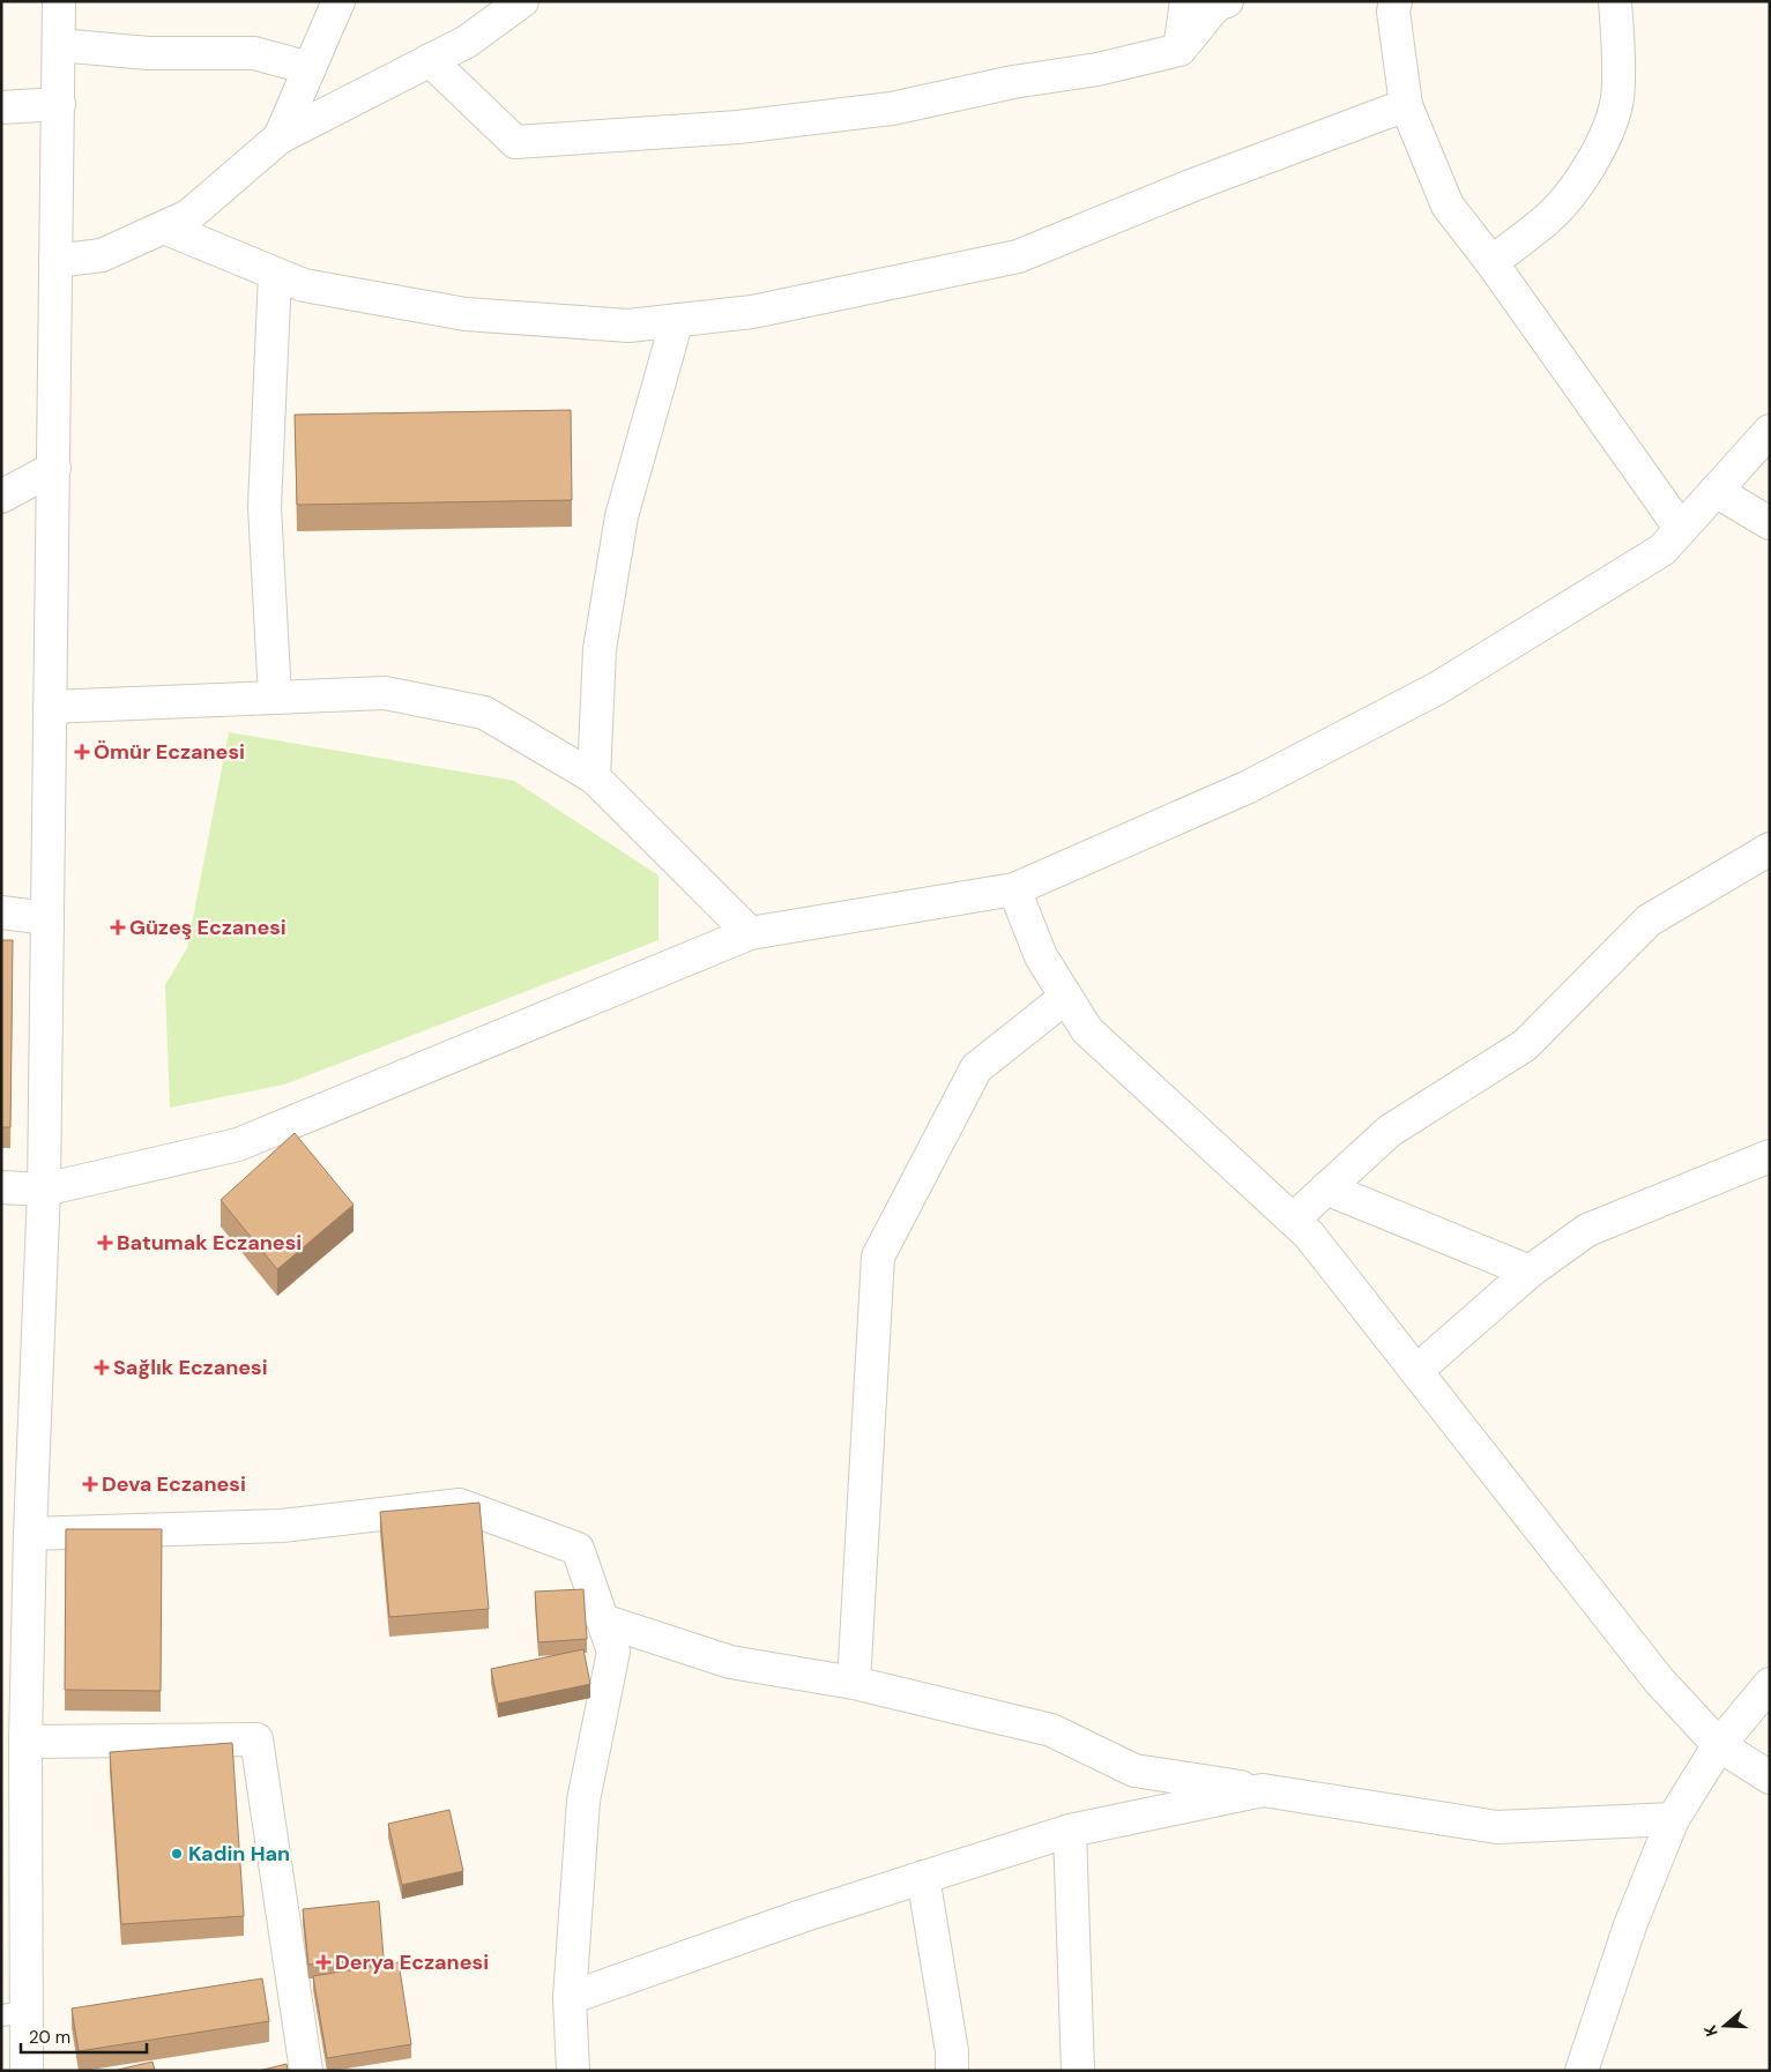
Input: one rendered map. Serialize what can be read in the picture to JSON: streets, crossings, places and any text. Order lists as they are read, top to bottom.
{
  "places": {
    "health": [
      "Ömür Eczanesi",
      "Güzeş Eczanesi",
      "Batumak Eczanesi",
      "Sağlık Eczanesi",
      "Deva Eczanesi",
      "Derya Eczanesi"
    ],
    "other": ["Kadin Han"]
  },
  "scale_bar": "20 m",
  "north": "left"
}
